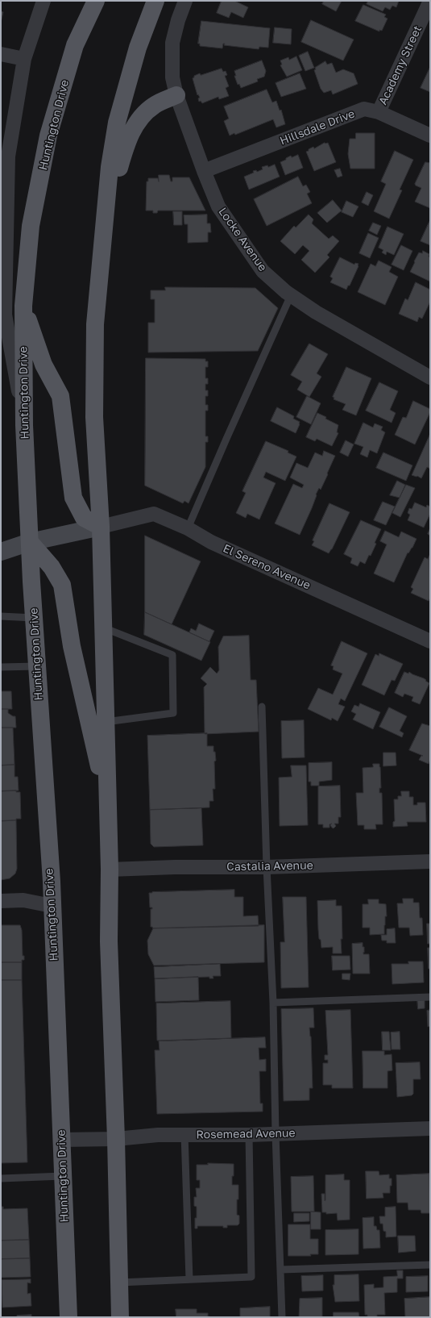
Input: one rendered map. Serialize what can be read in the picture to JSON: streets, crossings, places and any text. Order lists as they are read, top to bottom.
{
  "streets": {
    "main road": ["Huntington Drive"],
    "street": [
      "Academy Street",
      "Hillsdale Drive",
      "Locke Avenue",
      "El Sereno Avenue",
      "Castalia Avenue",
      "Rosemead Avenue"
    ]
  },
  "crossings": [
    ["Academy Street", "Hillsdale Drive"],
    ["Huntington Drive", "Rosemead Avenue"],
    ["Hillsdale Drive", "Locke Avenue"]
  ]
}
